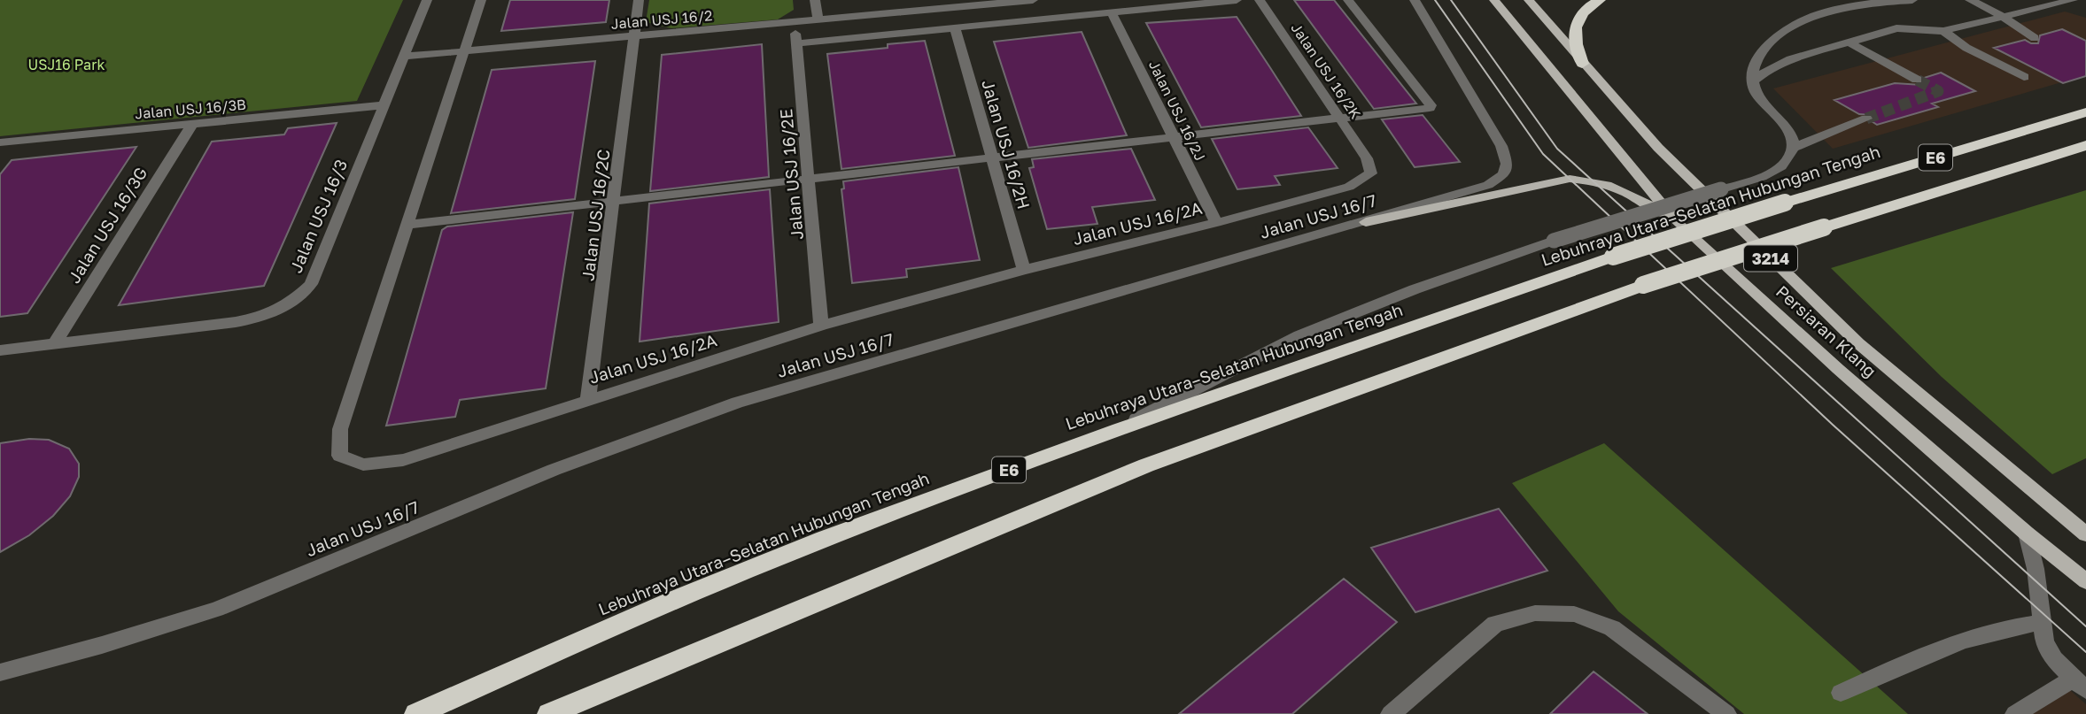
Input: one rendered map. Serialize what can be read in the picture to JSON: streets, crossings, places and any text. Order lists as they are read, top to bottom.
{
  "streets": {
    "highway": ["E6", "Lebuhraya Utara–Selatan Hubungan Tengah"],
    "main road": ["3214", "Persiaran Klang"],
    "street": [
      "Jalan USJ 16/2",
      "Jalan USJ 16/2K",
      "Jalan USJ 16/3B",
      "Jalan USJ 16/2J",
      "Jalan USJ 16/2H",
      "Jalan USJ 16/2E",
      "Jalan USJ 16/2C",
      "Jalan USJ 16/3",
      "Jalan USJ 16/7",
      "Jalan USJ 16/2A",
      "Jalan USJ 16/3G"
    ]
  },
  "crossings": [
    ["Jalan USJ 16/2", "Jalan USJ 16/2E"],
    ["Jalan USJ 16/2", "Jalan USJ 16/2C"],
    ["Jalan USJ 16/2", "Jalan USJ 16/3"],
    ["Jalan USJ 16/2", "Jalan USJ 16/2A"],
    ["Jalan USJ 16/2K", "Jalan USJ 16/2A"],
    ["Jalan USJ 16/3B", "Jalan USJ 16/3"],
    ["Jalan USJ 16/3B", "Jalan USJ 16/3G"],
    ["Jalan USJ 16/2J", "Jalan USJ 16/2A"],
    ["Jalan USJ 16/2H", "Jalan USJ 16/2A"],
    ["Jalan USJ 16/2E", "Jalan USJ 16/2A"],
    ["Jalan USJ 16/2C", "Jalan USJ 16/2A"],
    ["Jalan USJ 16/3", "Jalan USJ 16/3G"]
  ],
  "parks": ["USJ16 Park"]
}
